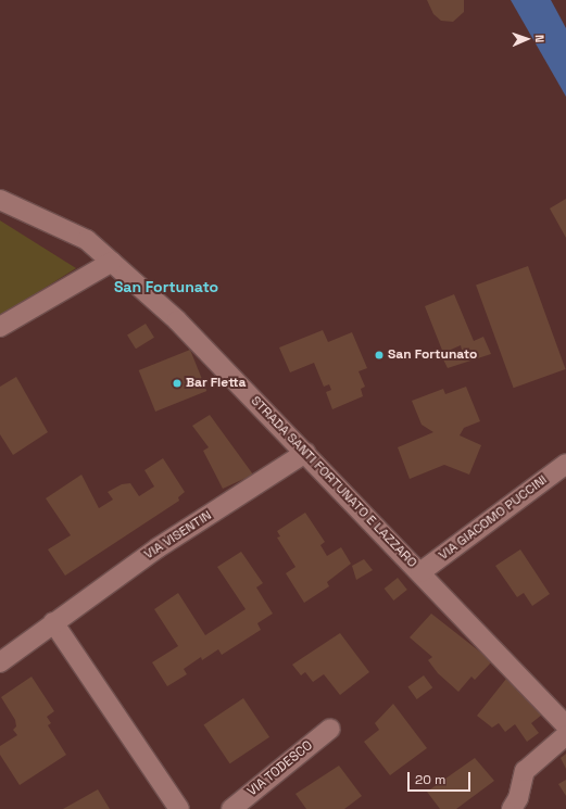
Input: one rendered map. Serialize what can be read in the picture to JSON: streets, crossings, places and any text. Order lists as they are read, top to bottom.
{
  "streets": {
    "street": [
      "STRADA SANTI FORTUNATO E LAZZARO",
      "VIA GIACOMO PUCCINI",
      "VIA VISENTIN",
      "VIA TODESCO"
    ]
  },
  "crossings": [
    ["STRADA SANTI FORTUNATO E LAZZARO", "VIA GIACOMO PUCCINI"],
    ["STRADA SANTI FORTUNATO E LAZZARO", "VIA VISENTIN"]
  ],
  "districts": ["San Fortunato"],
  "places": ["San Fortunato", "Bar Fietta"],
  "scale_bar": "20 m",
  "north": "right"
}
